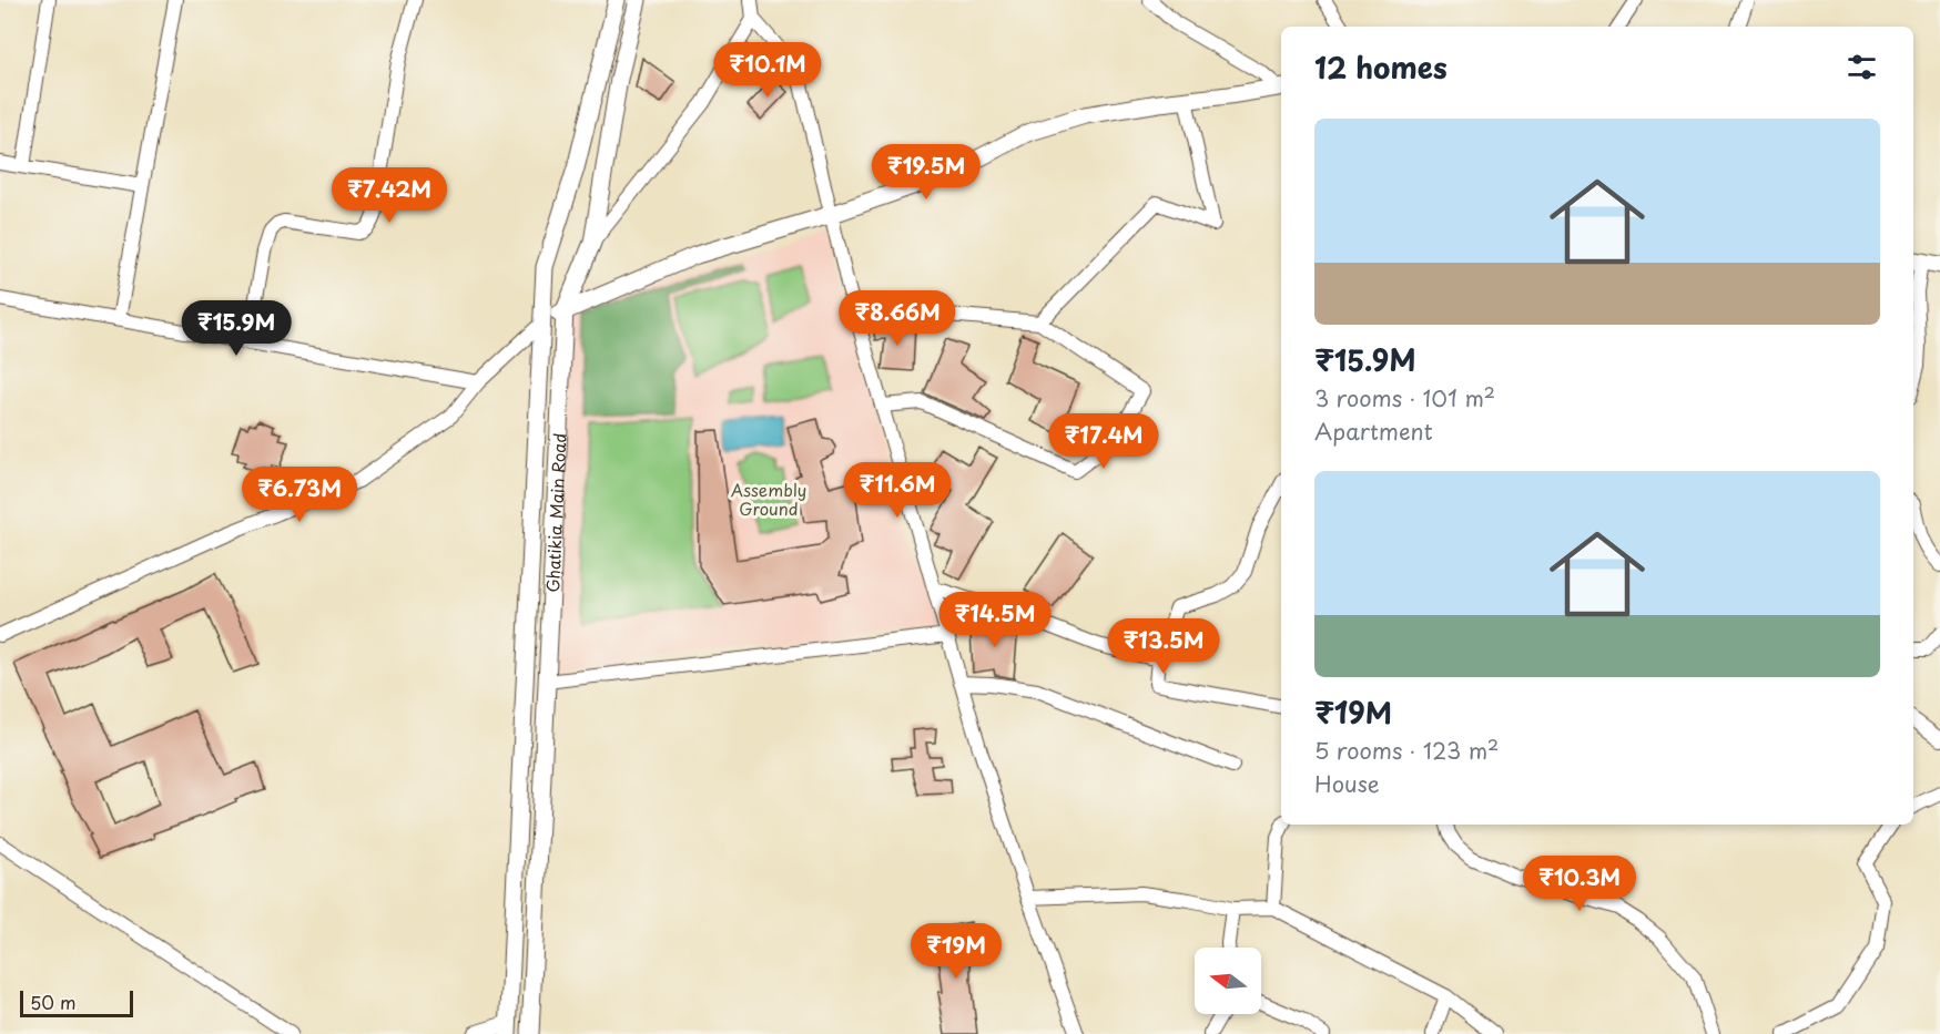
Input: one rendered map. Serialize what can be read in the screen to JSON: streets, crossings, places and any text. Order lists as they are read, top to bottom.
{
  "streets": {
    "street": ["Ghatikia Main Road"]
  },
  "parks": ["Assembly Ground"],
  "scale_bar": "50 m",
  "north": "left",
  "page": {
    "heading": "12 homes",
    "price": [
      "₹10.1M",
      "₹19.5M",
      "₹7.42M",
      "₹8.66M",
      "₹15.9M",
      "₹17.4M",
      "₹11.6M",
      "₹6.73M",
      "₹14.5M",
      "₹13.5M",
      "₹10.3M",
      "₹19M"
    ],
    "list": [
      {
        "name": "₹15.9M",
        "note": "3 rooms · 101 m² · Apartment"
      },
      {
        "name": "₹19M",
        "note": "5 rooms · 123 m² · House"
      }
    ],
    "scale": "50 m"
  }
}
